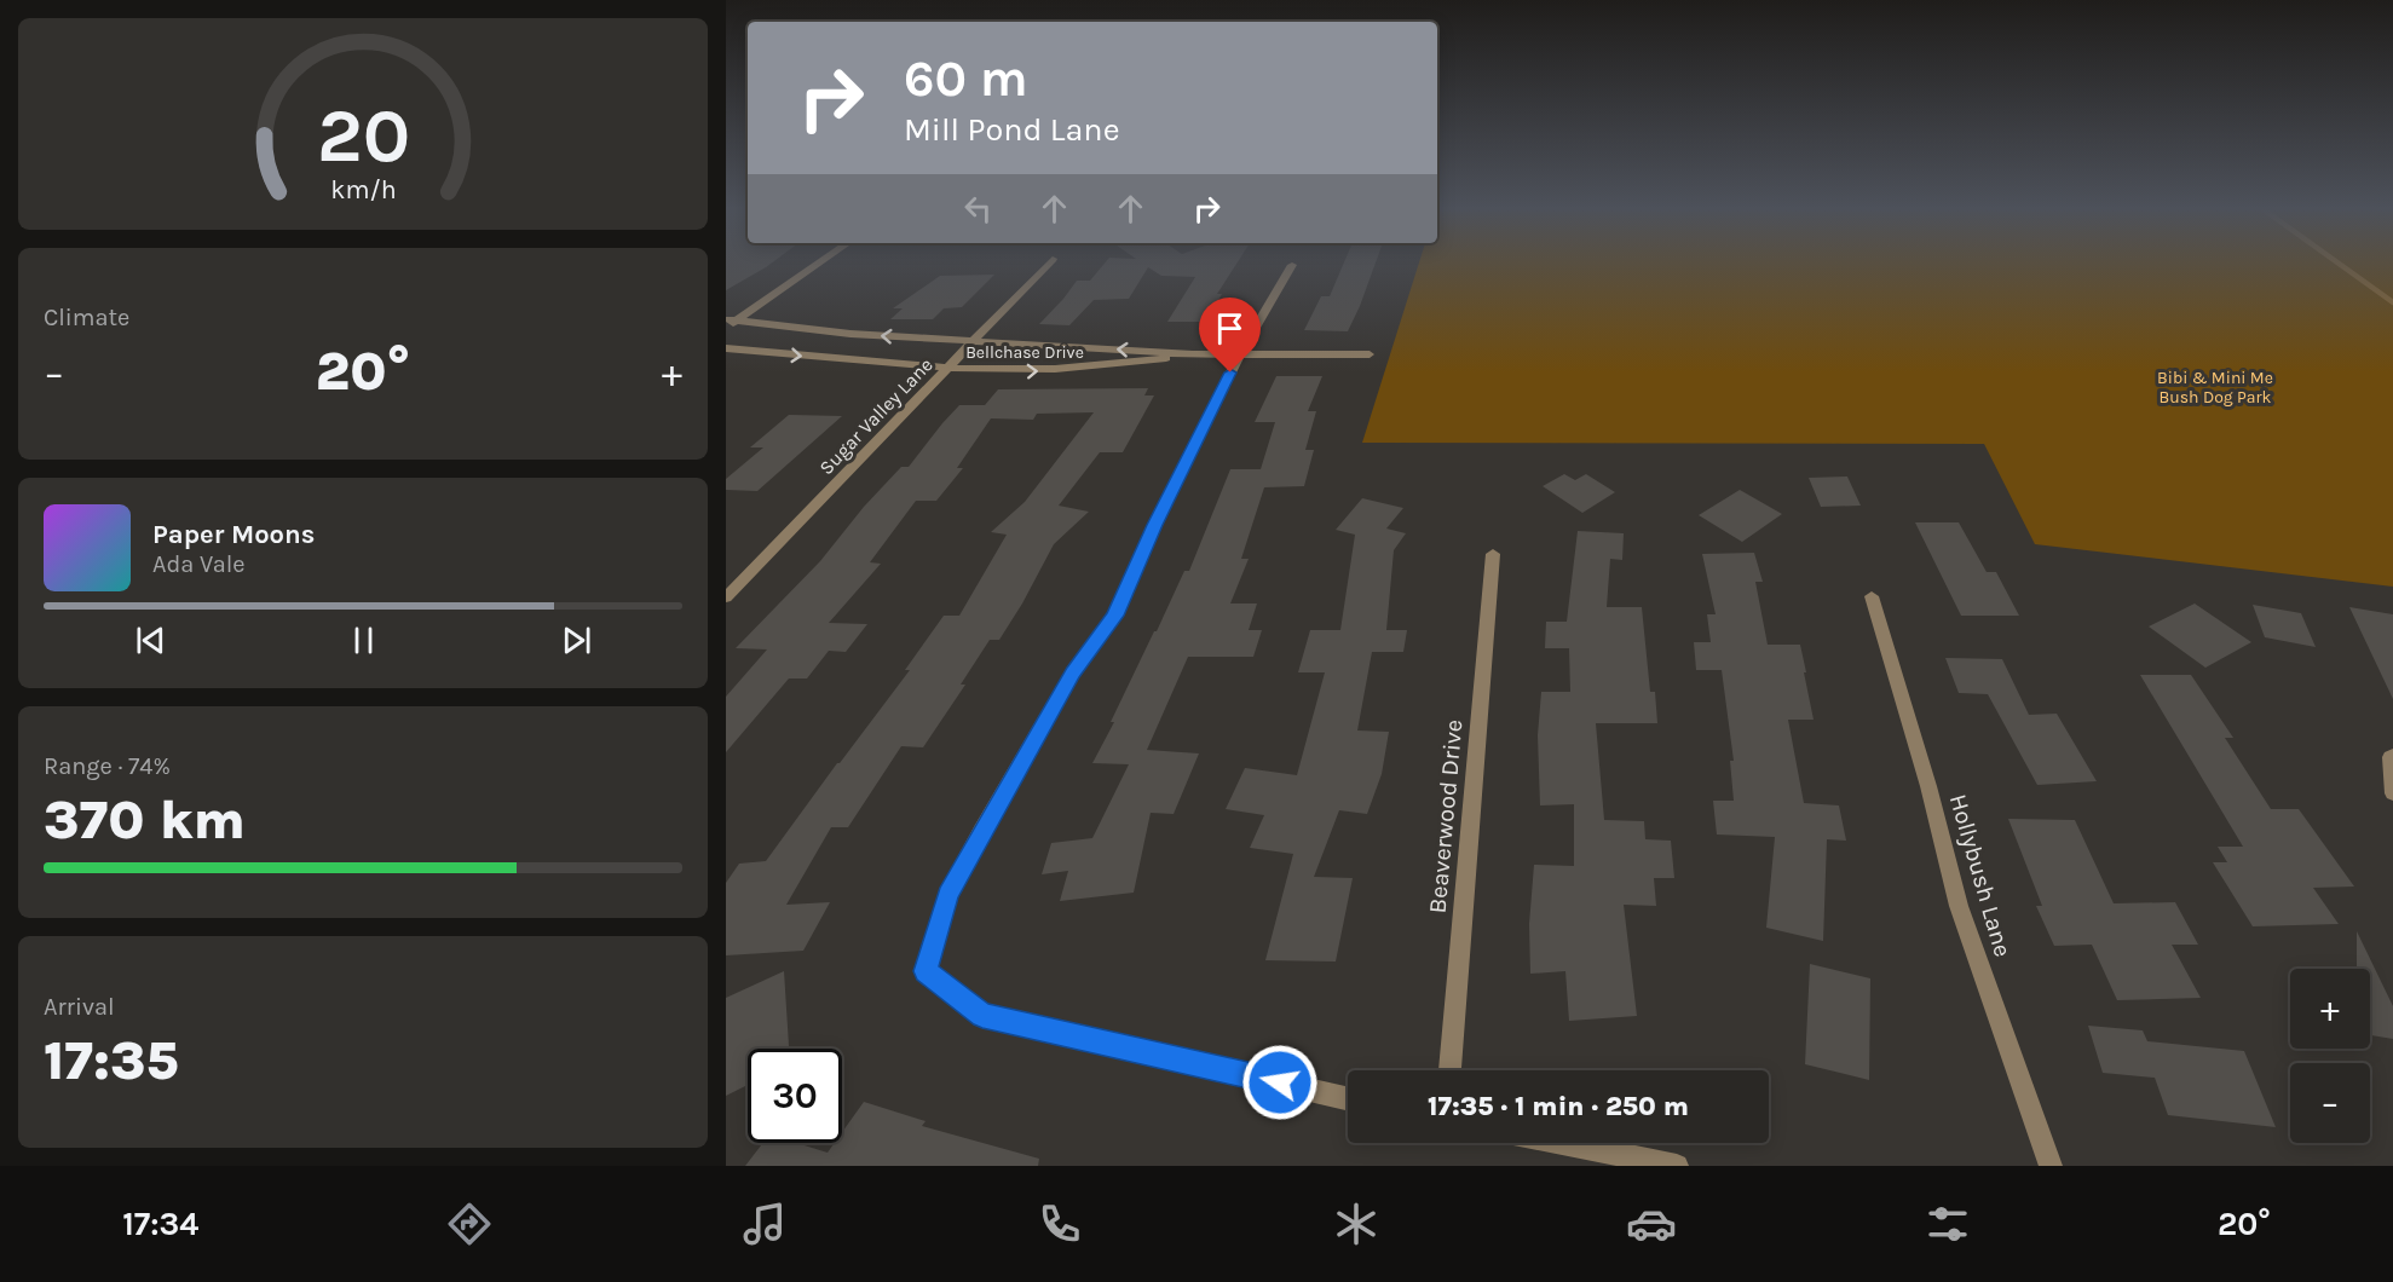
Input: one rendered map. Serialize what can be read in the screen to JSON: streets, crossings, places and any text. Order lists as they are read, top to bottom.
{
  "streets": {
    "street": [
      "Bellchase Drive",
      "Sugar Valley Lane",
      "Beaverwood Drive",
      "Hollybush Lane"
    ]
  },
  "crossings": [
    ["Bellchase Drive", "Sugar Valley Lane"]
  ],
  "parks": ["Bibi & Mini Me Bush Dog Park"],
  "page": {
    "turn": ["60 m", "Mill Pond Lane"],
    "tile": [
      "Climate",
      ["Range · 74%", "370 km"],
      ["Arrival", "17:35"]
    ],
    "heat": ["−", "20°", "+"],
    "song": ["Paper Moons", "Ada Vale"],
    "map_buttons": ["+", "−"],
    "limit": "30",
    "trip": "17:35 · 1 min · 250 m",
    "tabs": ["17:34", "20°"],
    "gauge": ["20", "km/h"]
  }
}
